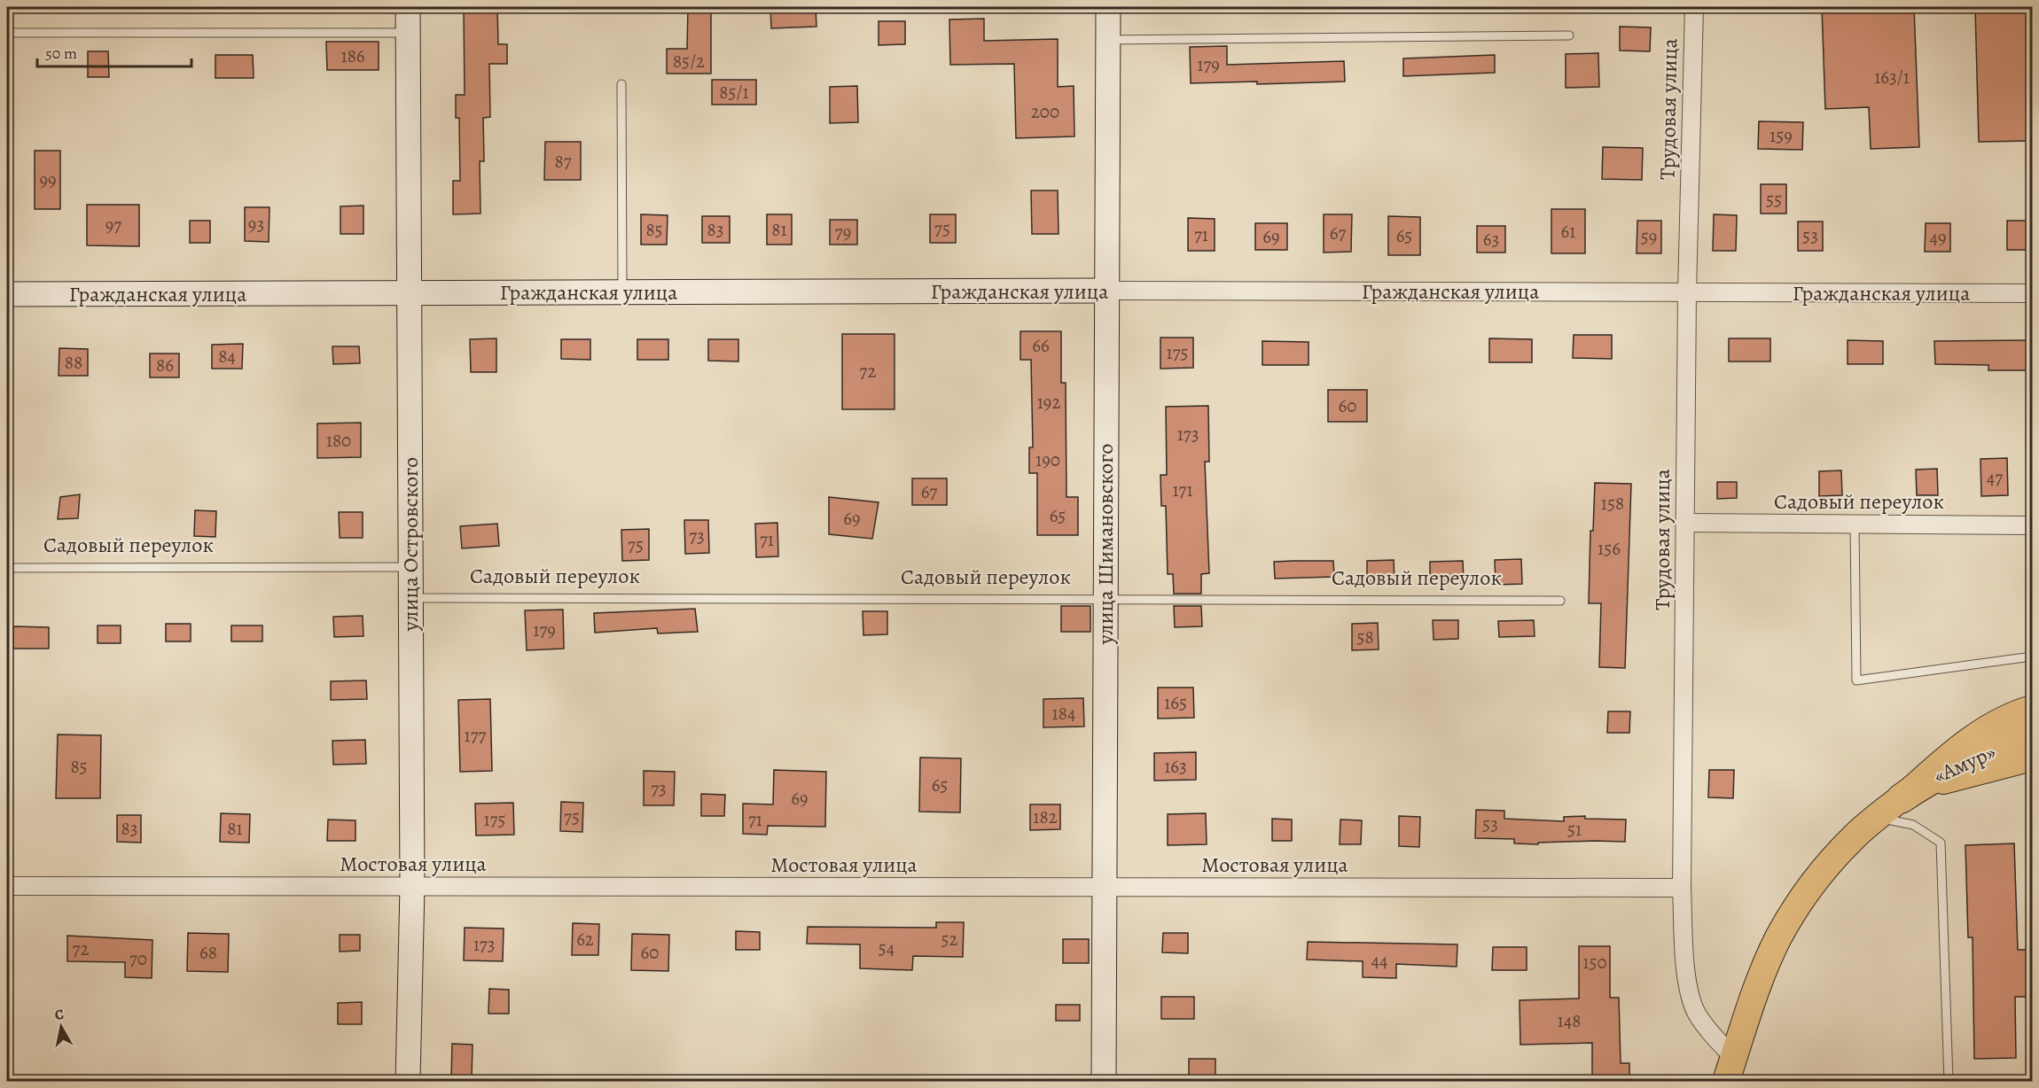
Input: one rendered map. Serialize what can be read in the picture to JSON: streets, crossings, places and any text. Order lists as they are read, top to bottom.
{
  "streets": {
    "highway": ["«Амур»"],
    "street": [
      "Трудовая улица",
      "Гражданская улица",
      "Садовый переулок",
      "улица Островского",
      "улица Шимановского",
      "Мостовая улица"
    ]
  },
  "crossings": [
    ["Трудовая улица", "Гражданская улица"],
    ["Трудовая улица", "Садовый переулок"],
    ["Трудовая улица", "Мостовая улица"],
    ["Гражданская улица", "улица Островского"],
    ["Гражданская улица", "улица Шимановского"],
    ["Садовый переулок", "улица Островского"],
    ["Садовый переулок", "улица Шимановского"],
    ["улица Островского", "Мостовая улица"],
    ["улица Шимановского", "Мостовая улица"]
  ],
  "house_numbers": [
    "186",
    "85/2",
    "179",
    "163/1",
    "85/1",
    "200",
    "159",
    "87",
    "99",
    "55",
    "93",
    "97",
    "75",
    "85",
    "83",
    "81",
    "61",
    "79",
    "67",
    "71",
    "65",
    "53",
    "69",
    "59",
    "49",
    "63",
    "66",
    "175",
    "84",
    "88",
    "86",
    "72",
    "192",
    "60",
    "173",
    "180",
    "190",
    "47",
    "171",
    "67",
    "158",
    "65",
    "69",
    "73",
    "71",
    "75",
    "156",
    "179",
    "58",
    "165",
    "184",
    "177",
    "85",
    "163",
    "65",
    "73",
    "69",
    "75",
    "182",
    "175",
    "71",
    "53",
    "83",
    "81",
    "51",
    "62",
    "52",
    "173",
    "54",
    "72",
    "68",
    "60",
    "70",
    "44",
    "150",
    "148"
  ],
  "scale_bar": "50 m",
  "north": "top"
}
